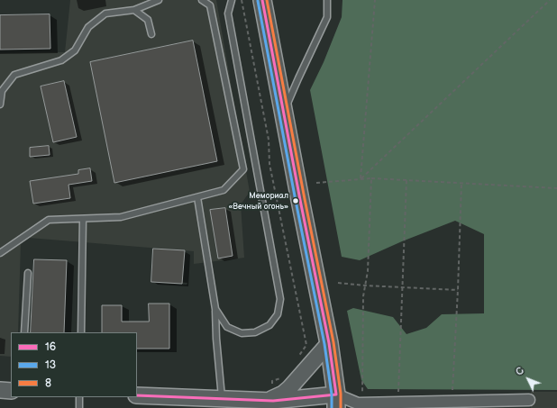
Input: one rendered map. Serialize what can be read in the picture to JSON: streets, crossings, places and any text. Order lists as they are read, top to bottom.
{
  "places": ["Мемориал «Вечный огонь»"],
  "lines": ["transit line 16", "transit line 8", "transit line 13"],
  "legend": ["16", "13", "8"],
  "north": "top left"
}
